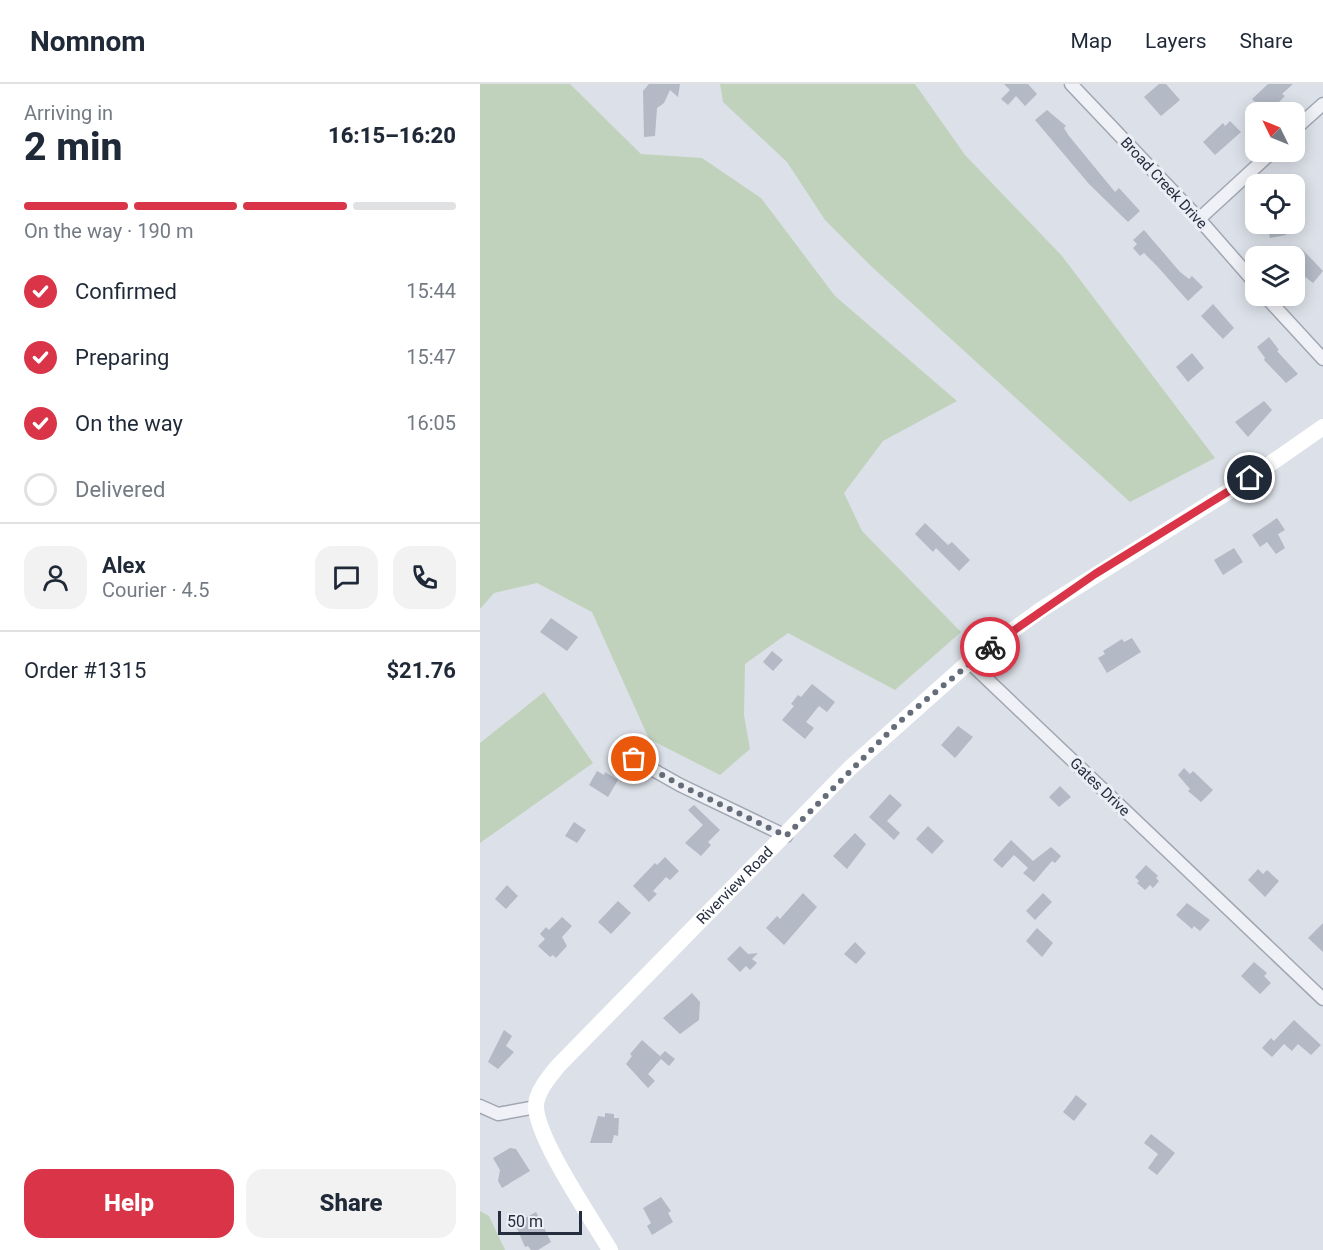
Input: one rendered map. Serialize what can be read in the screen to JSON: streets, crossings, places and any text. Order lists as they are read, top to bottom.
{
  "streets": {
    "street": ["Broad Creek Drive", "Gates Drive", "Riverview Road"]
  },
  "crossings": [
    ["Gates Drive", "Riverview Road"]
  ],
  "scale_bar": "50 m",
  "north": "top left",
  "page": {
    "header": "Nomnom",
    "nav": ["Map", "Layers", "Share"],
    "heading": ["2 min", "Arriving in", "16:15–16:20"],
    "panel": [
      "Alex",
      "Courier · 4.5",
      "Order #1315",
      "$21.76"
    ],
    "bar": "On the way · 190 m",
    "list": [
      ["Confirmed", "15:44"],
      ["Preparing", "15:47"],
      ["On the way", "16:05"],
      "Delivered"
    ],
    "buttons": ["Help", "Share"],
    "scale": "50 m"
  }
}
